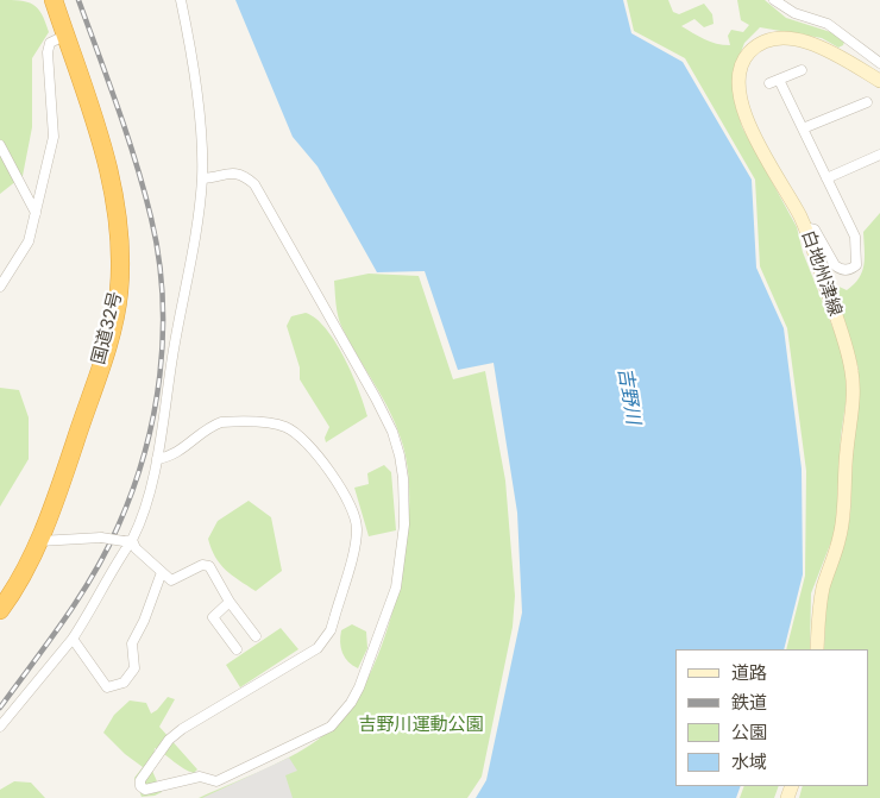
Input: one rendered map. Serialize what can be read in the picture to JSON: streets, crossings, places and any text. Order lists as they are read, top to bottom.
{
  "streets": {
    "highway": ["国道32号"],
    "main road": ["白地州津線"]
  },
  "water": ["吉野川"],
  "parks": ["吉野川運動公園"],
  "legend": [
    "道路",
    "鉄道",
    "公園",
    "水域"
  ]
}
